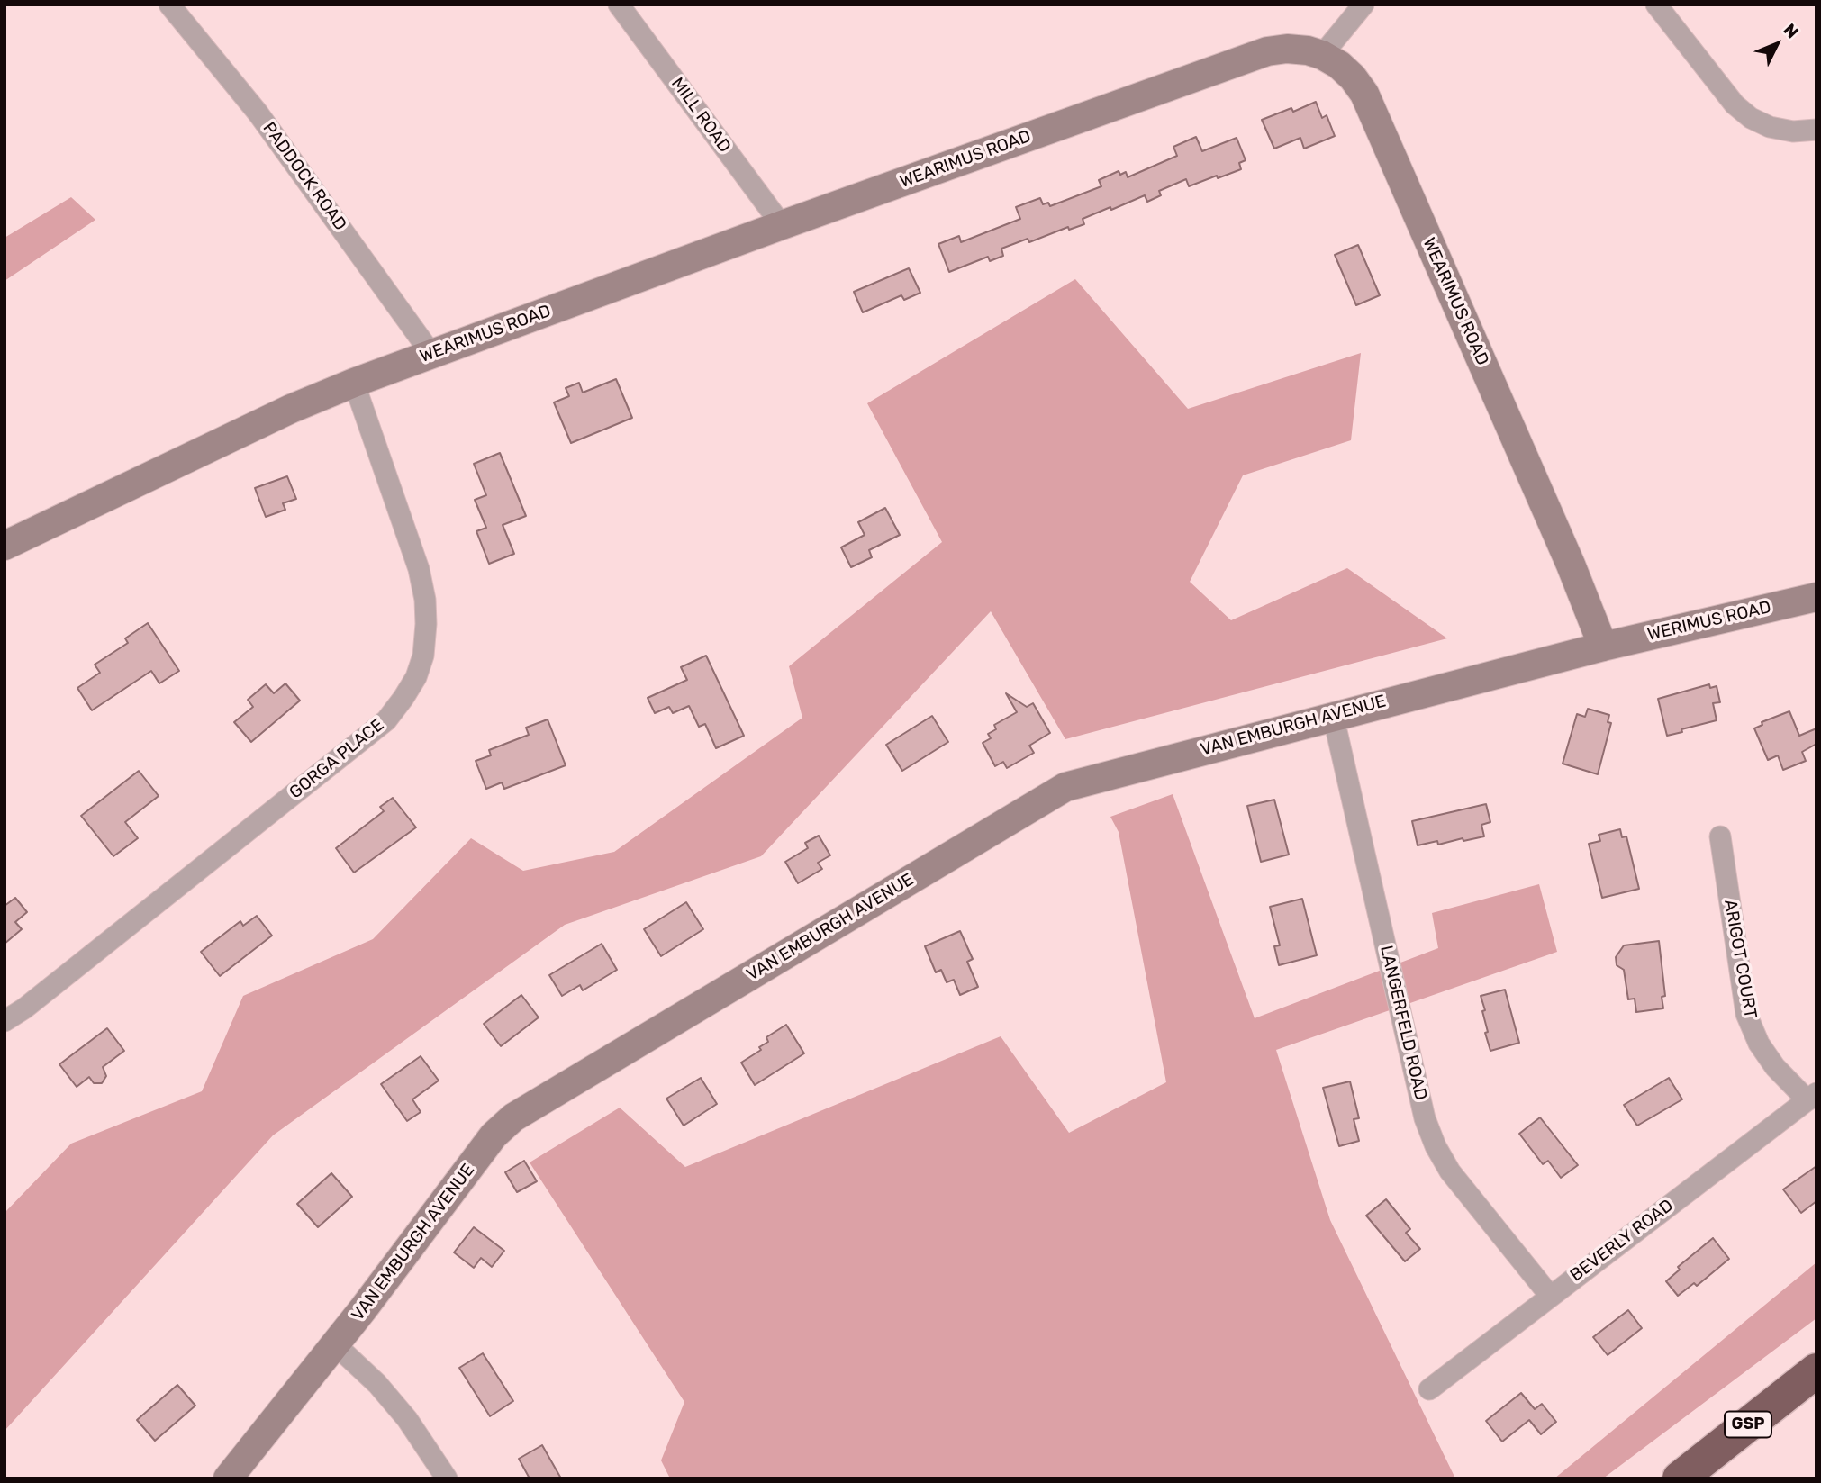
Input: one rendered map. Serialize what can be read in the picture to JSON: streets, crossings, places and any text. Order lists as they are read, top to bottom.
{
  "streets": {
    "highway": ["GSP"],
    "street": [
      "MILL ROAD",
      "WEARIMUS ROAD",
      "PADDOCK ROAD",
      "WERIMUS ROAD",
      "VAN EMBURGH AVENUE",
      "GORGA PLACE",
      "ARIGOT COURT",
      "LANGERFELD ROAD",
      "BEVERLY ROAD"
    ]
  },
  "crossings": [
    ["MILL ROAD", "WEARIMUS ROAD"],
    ["WEARIMUS ROAD", "PADDOCK ROAD"],
    ["WEARIMUS ROAD", "WERIMUS ROAD"],
    ["WEARIMUS ROAD", "VAN EMBURGH AVENUE"],
    ["WEARIMUS ROAD", "GORGA PLACE"],
    ["WERIMUS ROAD", "VAN EMBURGH AVENUE"],
    ["VAN EMBURGH AVENUE", "LANGERFELD ROAD"],
    ["ARIGOT COURT", "BEVERLY ROAD"],
    ["LANGERFELD ROAD", "BEVERLY ROAD"]
  ],
  "north": "top right"
}
